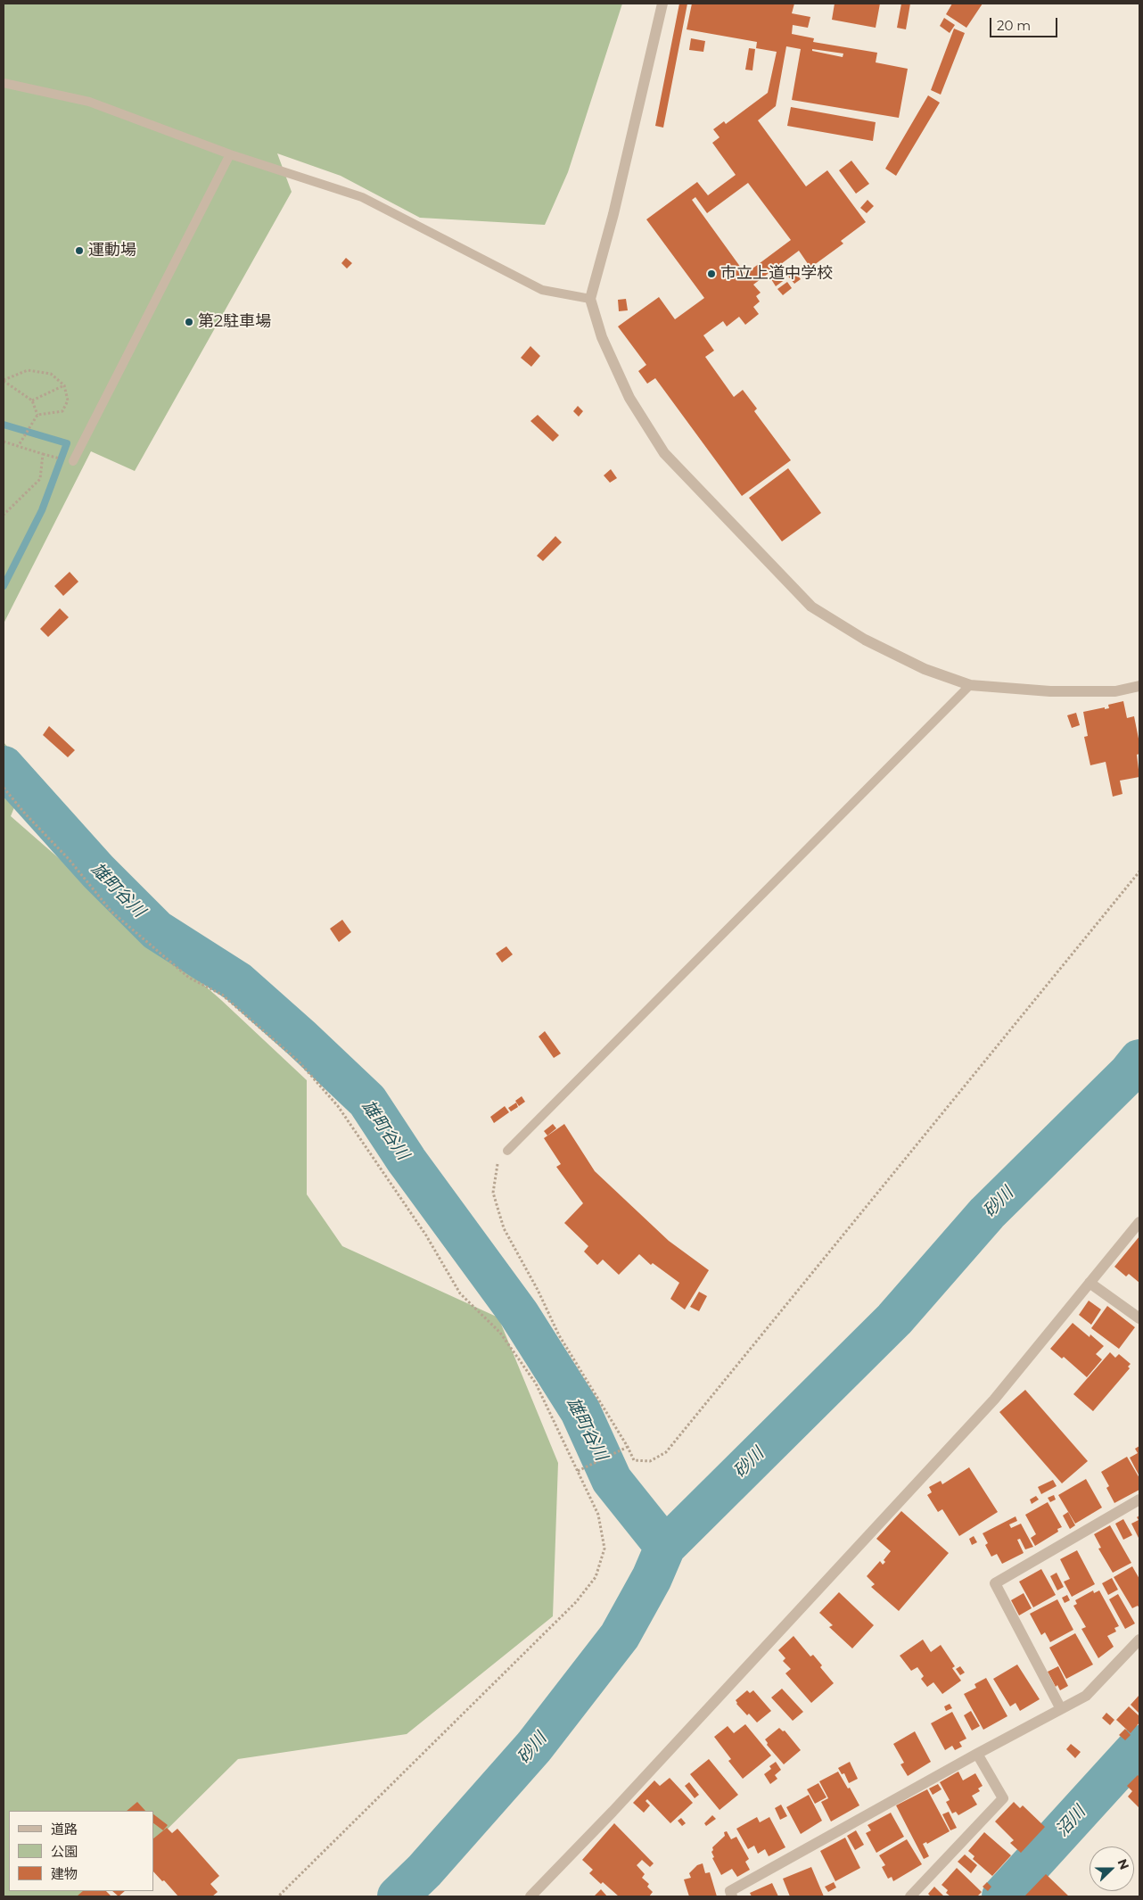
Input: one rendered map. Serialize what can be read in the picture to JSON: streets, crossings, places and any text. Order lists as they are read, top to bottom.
{
  "water": ["雄町谷川", "砂川", "沼川"],
  "places": ["運動場", "市立上道中学校", "第2駐車場"],
  "legend": ["道路", "公園", "建物"],
  "scale_bar": "20 m",
  "north": "right"
}
